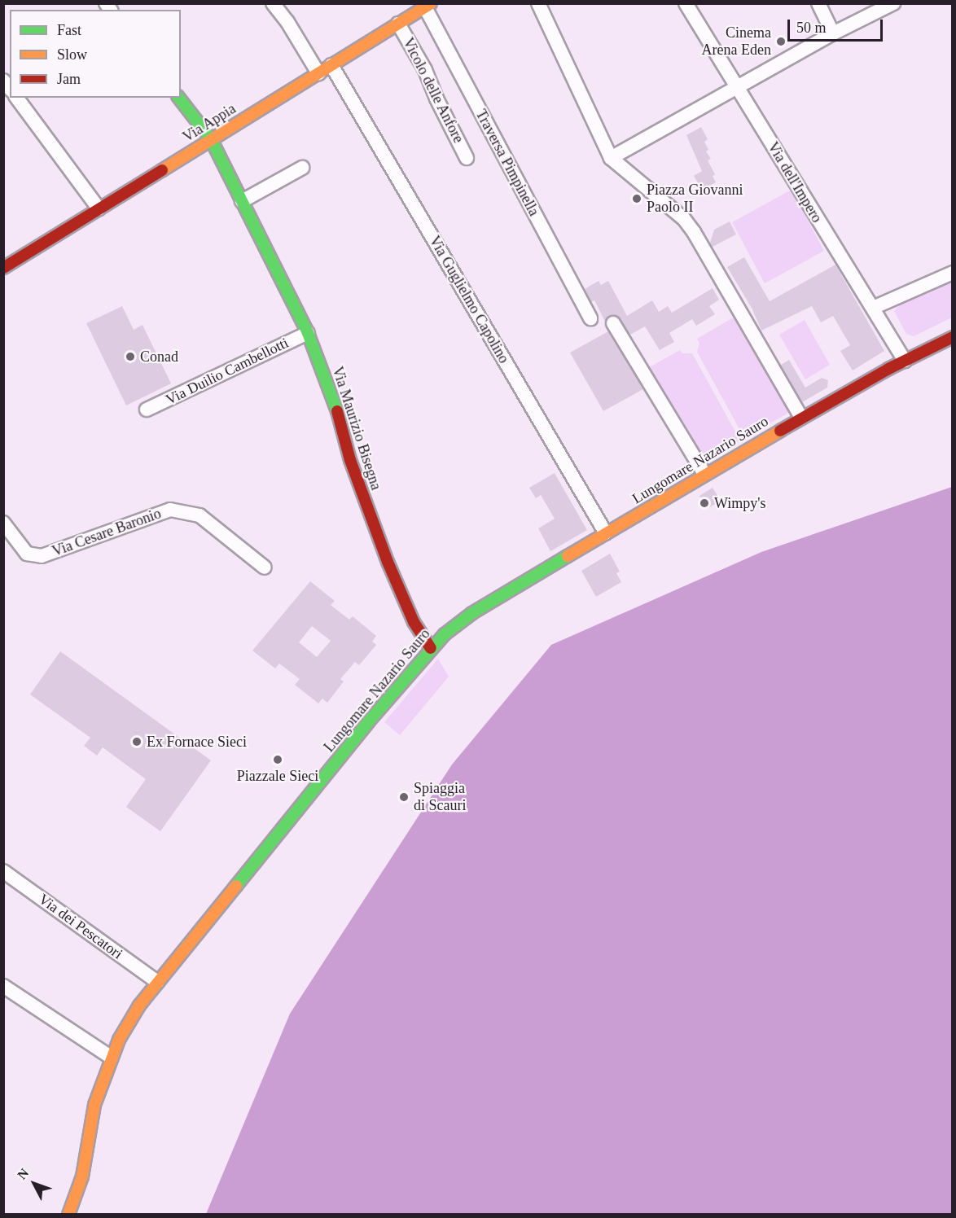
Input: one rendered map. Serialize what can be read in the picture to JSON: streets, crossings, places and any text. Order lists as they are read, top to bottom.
{
  "streets": {
    "street": [
      "Vicolo delle Anfore",
      "Via Appia",
      "Traversa Pimpinella",
      "Via dell'Impero",
      "Via Guglielmo Capolino",
      "Via Duilio Cambellotti",
      "Via Maurizio Bisegna",
      "Lungomare Nazario Sauro",
      "Via Cesare Baronio",
      "Via dei Pescatori"
    ]
  },
  "crossings": [
    ["Vicolo delle Anfore", "Via Appia"],
    ["Via Appia", "Traversa Pimpinella"],
    ["Via Appia", "Via Guglielmo Capolino"],
    ["Via Appia", "Via Maurizio Bisegna"],
    ["Via dell'Impero", "Lungomare Nazario Sauro"],
    ["Via Guglielmo Capolino", "Lungomare Nazario Sauro"],
    ["Via Duilio Cambellotti", "Via Maurizio Bisegna"],
    ["Via Maurizio Bisegna", "Lungomare Nazario Sauro"],
    ["Lungomare Nazario Sauro", "Via dei Pescatori"]
  ],
  "places": [
    "Cinema Arena Eden",
    "Piazza Giovanni Paolo II",
    "Conad",
    "Wimpy's",
    "Ex Fornace Sieci",
    "Piazzale Sieci",
    "Spiaggia di Scauri"
  ],
  "legend": ["Fast", "Slow", "Jam"],
  "scale_bar": "50 m",
  "north": "top left"
}
